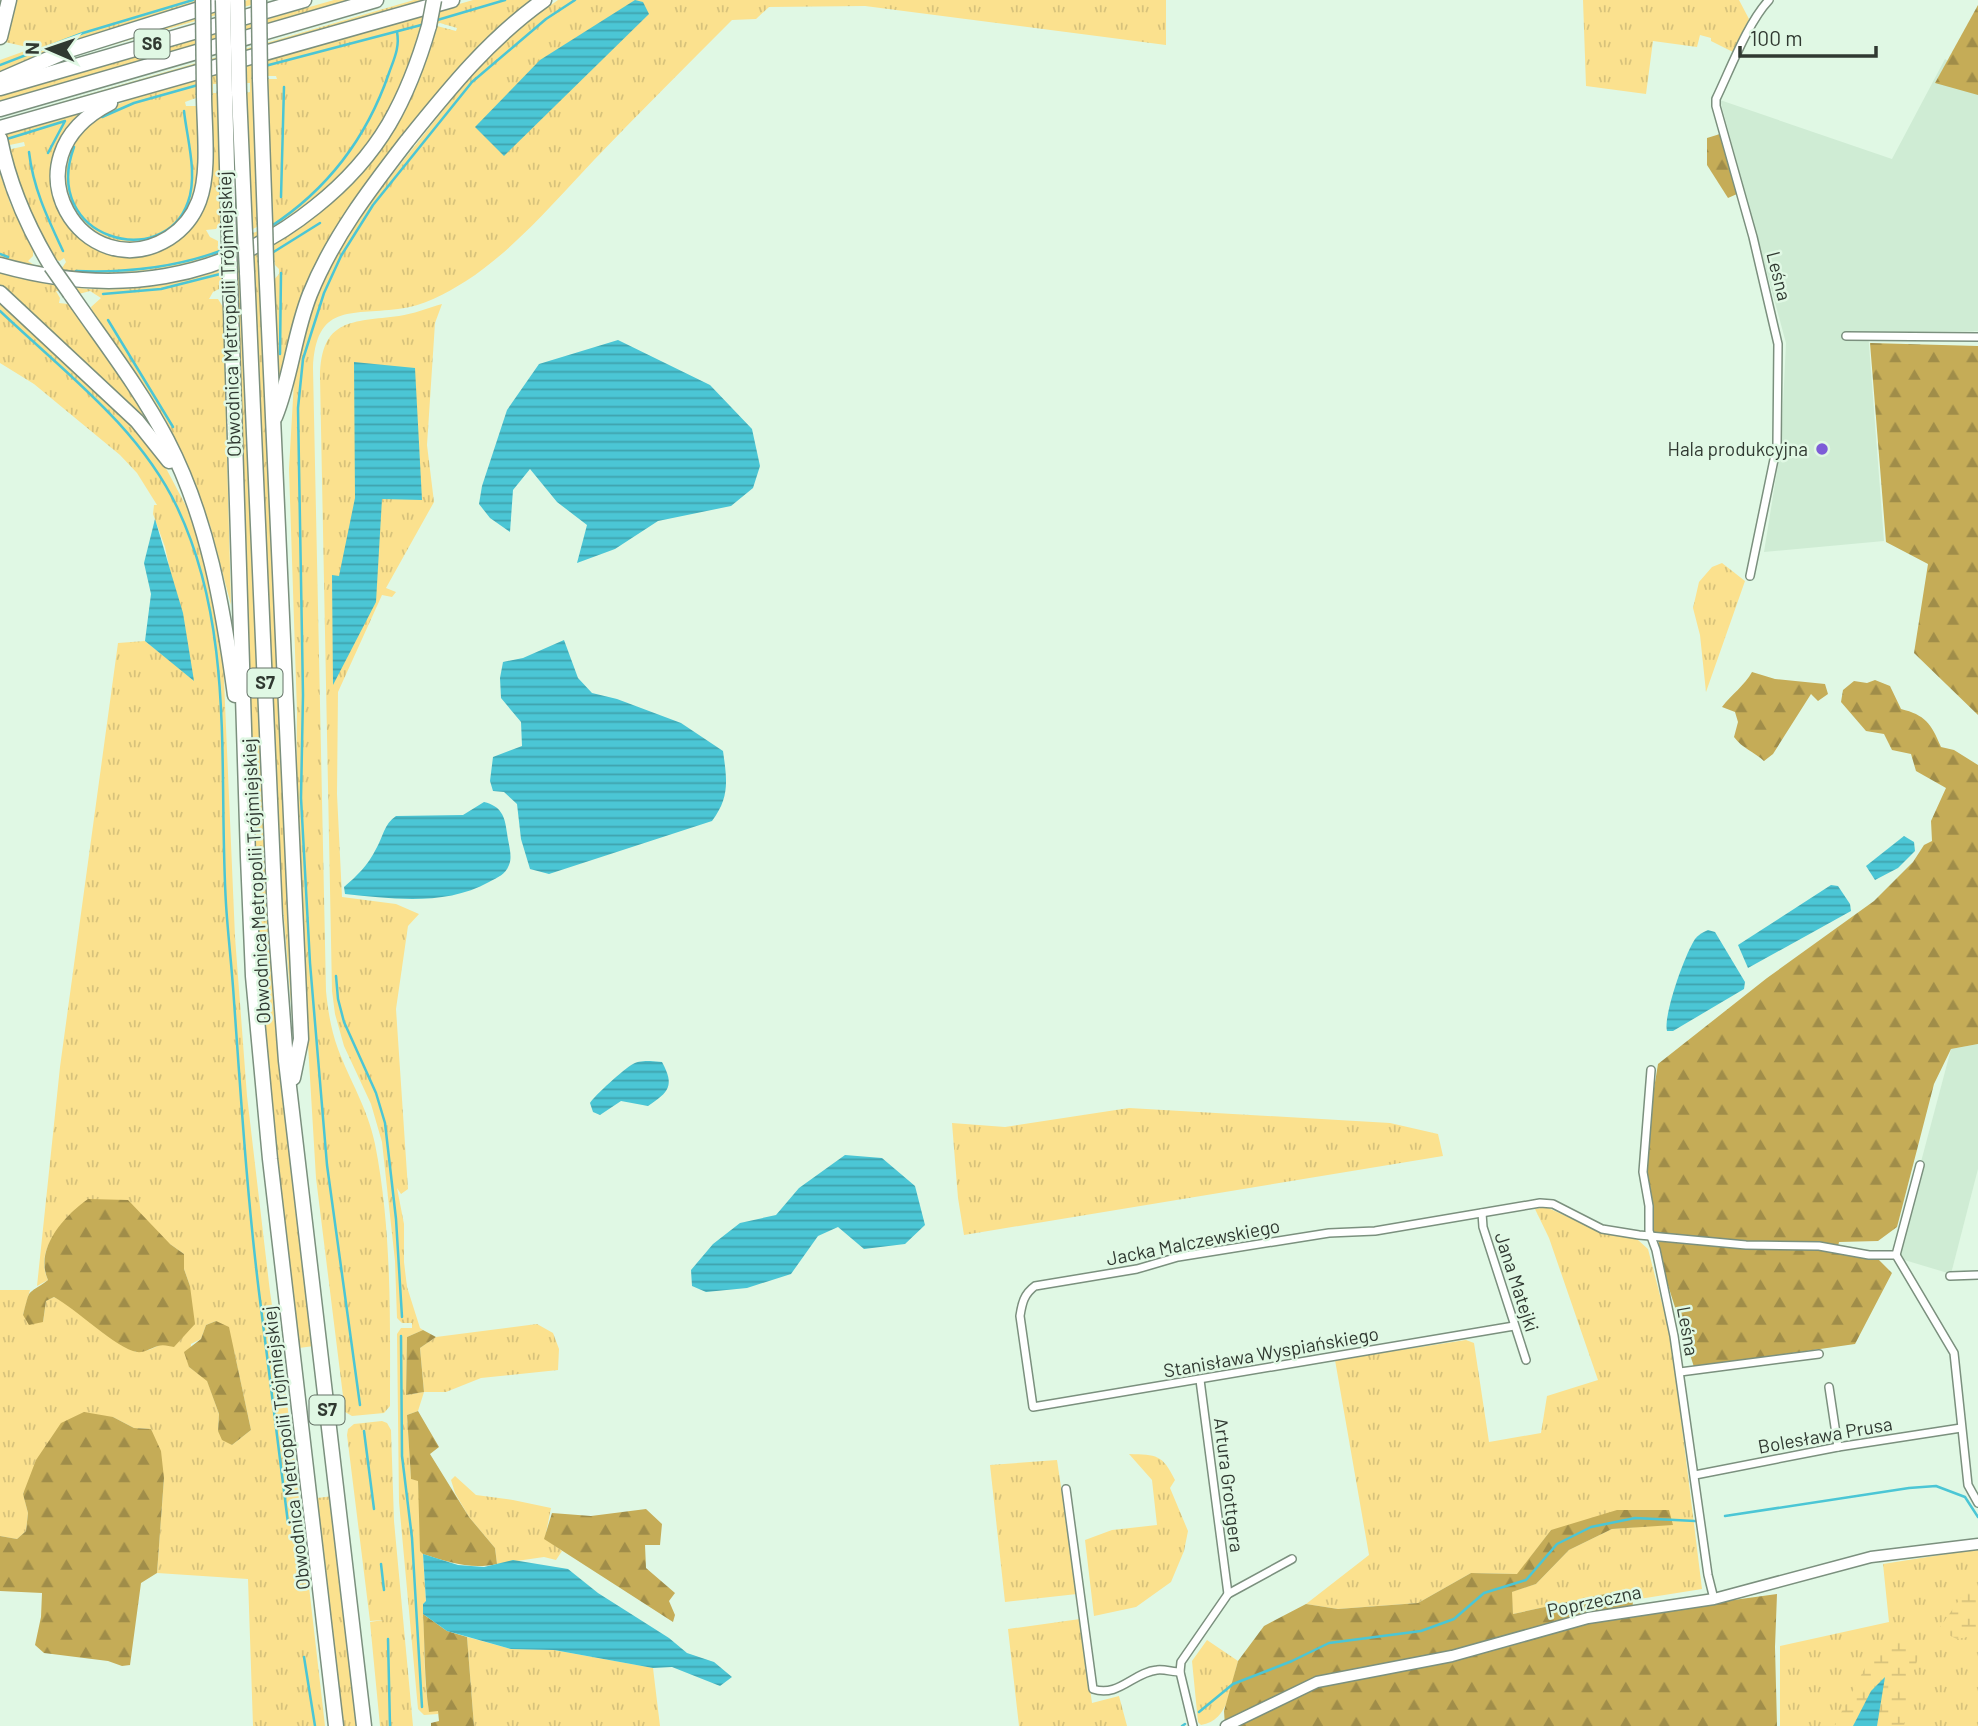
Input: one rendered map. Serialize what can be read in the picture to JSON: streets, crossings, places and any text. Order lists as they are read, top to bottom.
{
  "streets": {
    "highway": ["S6", "Obwodnica Metropolii Trójmiejskiej", "S7"],
    "street": [
      "Leśna",
      "Jacka Malczewskiego",
      "Jana Matejki",
      "Stanisława Wyspiańskiego",
      "Bolesława Prusa",
      "Artura Grottgera",
      "Poprzeczna"
    ]
  },
  "crossings": [
    ["Leśna", "Bolesława Prusa"],
    ["Leśna", "Poprzeczna"],
    ["Obwodnica Metropolii Trójmiejskiej", "S7"],
    ["Jacka Malczewskiego", "Jana Matejki"],
    ["Jacka Malczewskiego", "Stanisława Wyspiańskiego"],
    ["Jana Matejki", "Stanisława Wyspiańskiego"],
    ["Stanisława Wyspiańskiego", "Artura Grottgera"]
  ],
  "places": ["Hala produkcyjna"],
  "scale_bar": "100 m",
  "north": "left"
}
